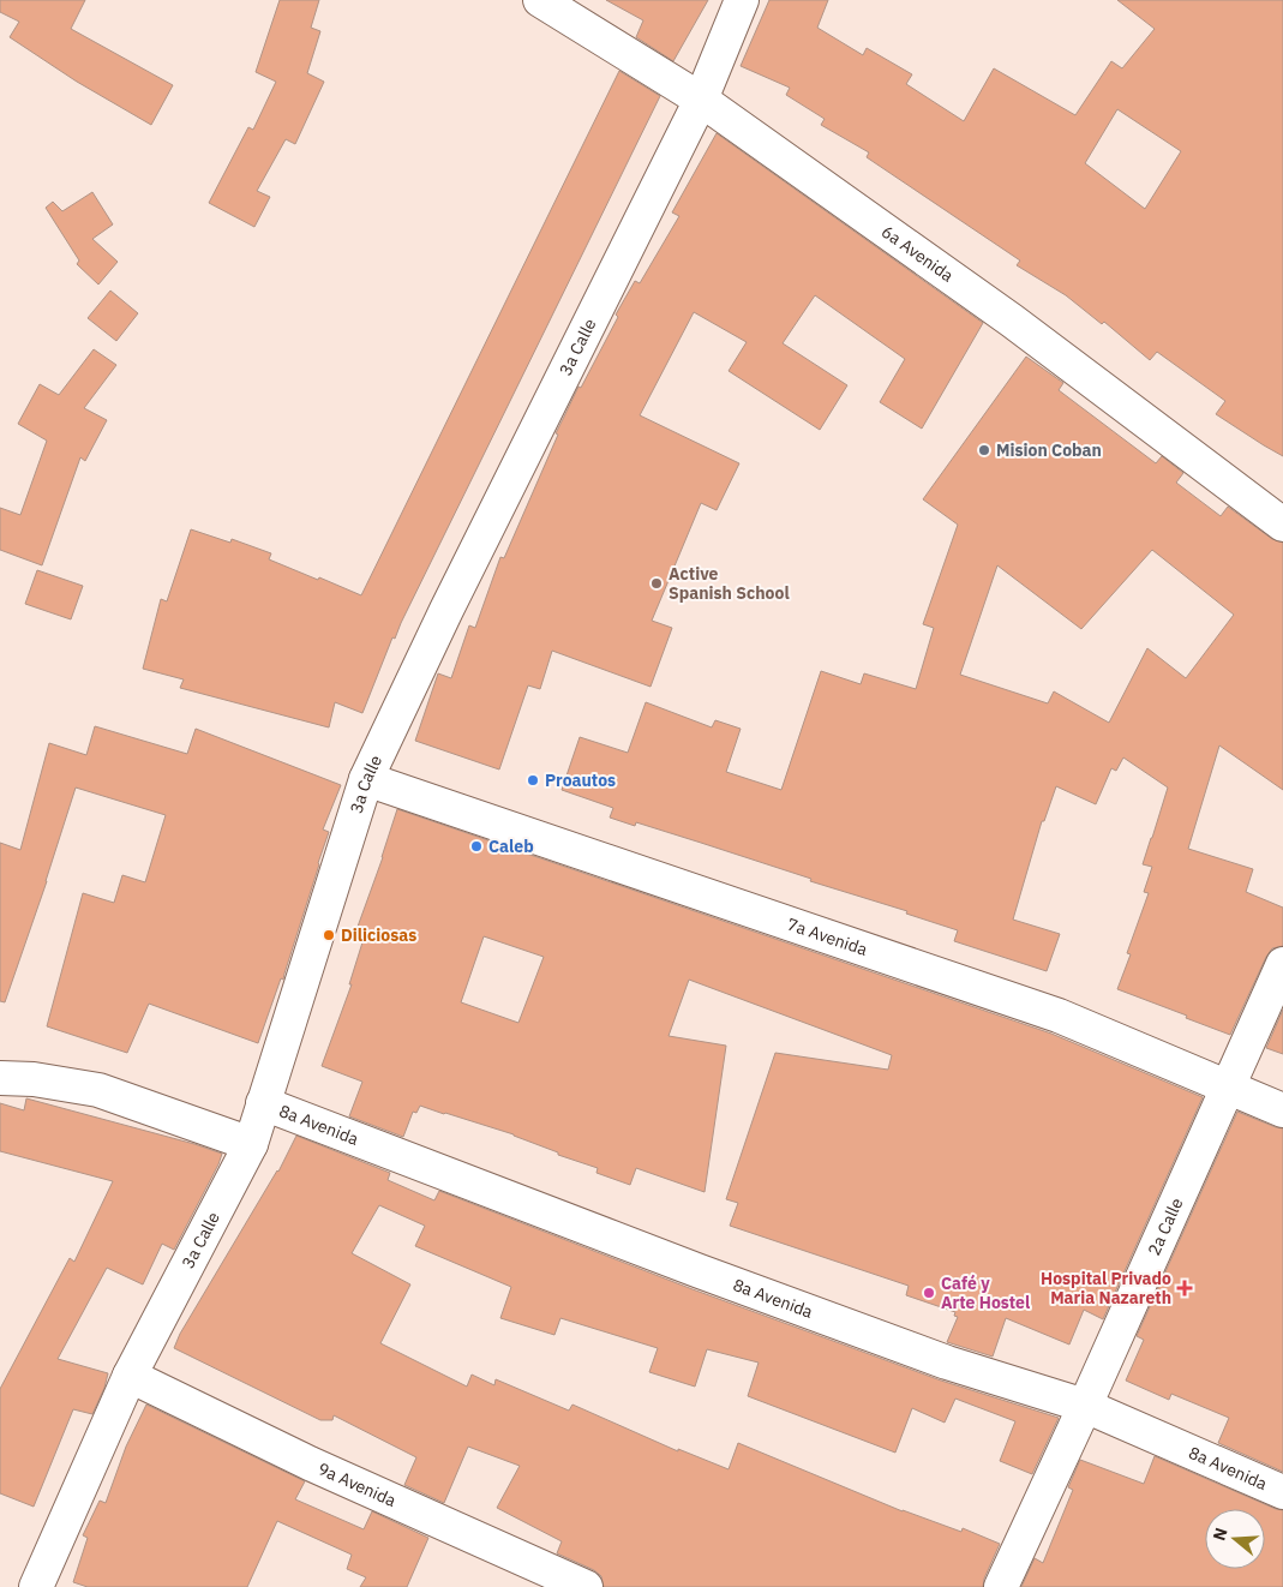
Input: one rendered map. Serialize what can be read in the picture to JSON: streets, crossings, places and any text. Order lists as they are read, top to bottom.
{
  "streets": {
    "street": [
      "6a Avenida",
      "3a Calle",
      "7a Avenida",
      "8a Avenida",
      "2a Calle",
      "9a Avenida"
    ]
  },
  "crossings": [
    ["6a Avenida", "3a Calle"],
    ["3a Calle", "7a Avenida"],
    ["3a Calle", "8a Avenida"],
    ["3a Calle", "9a Avenida"],
    ["7a Avenida", "2a Calle"],
    ["8a Avenida", "2a Calle"]
  ],
  "places": {
    "other": [
      "Mision Coban",
      "Active Spanish School",
      "Proautos",
      "Caleb",
      "Diliciosas",
      "Café y Arte Hostel"
    ],
    "health": ["Hospital Privado Maria Nazareth"]
  },
  "north": "left"
}
